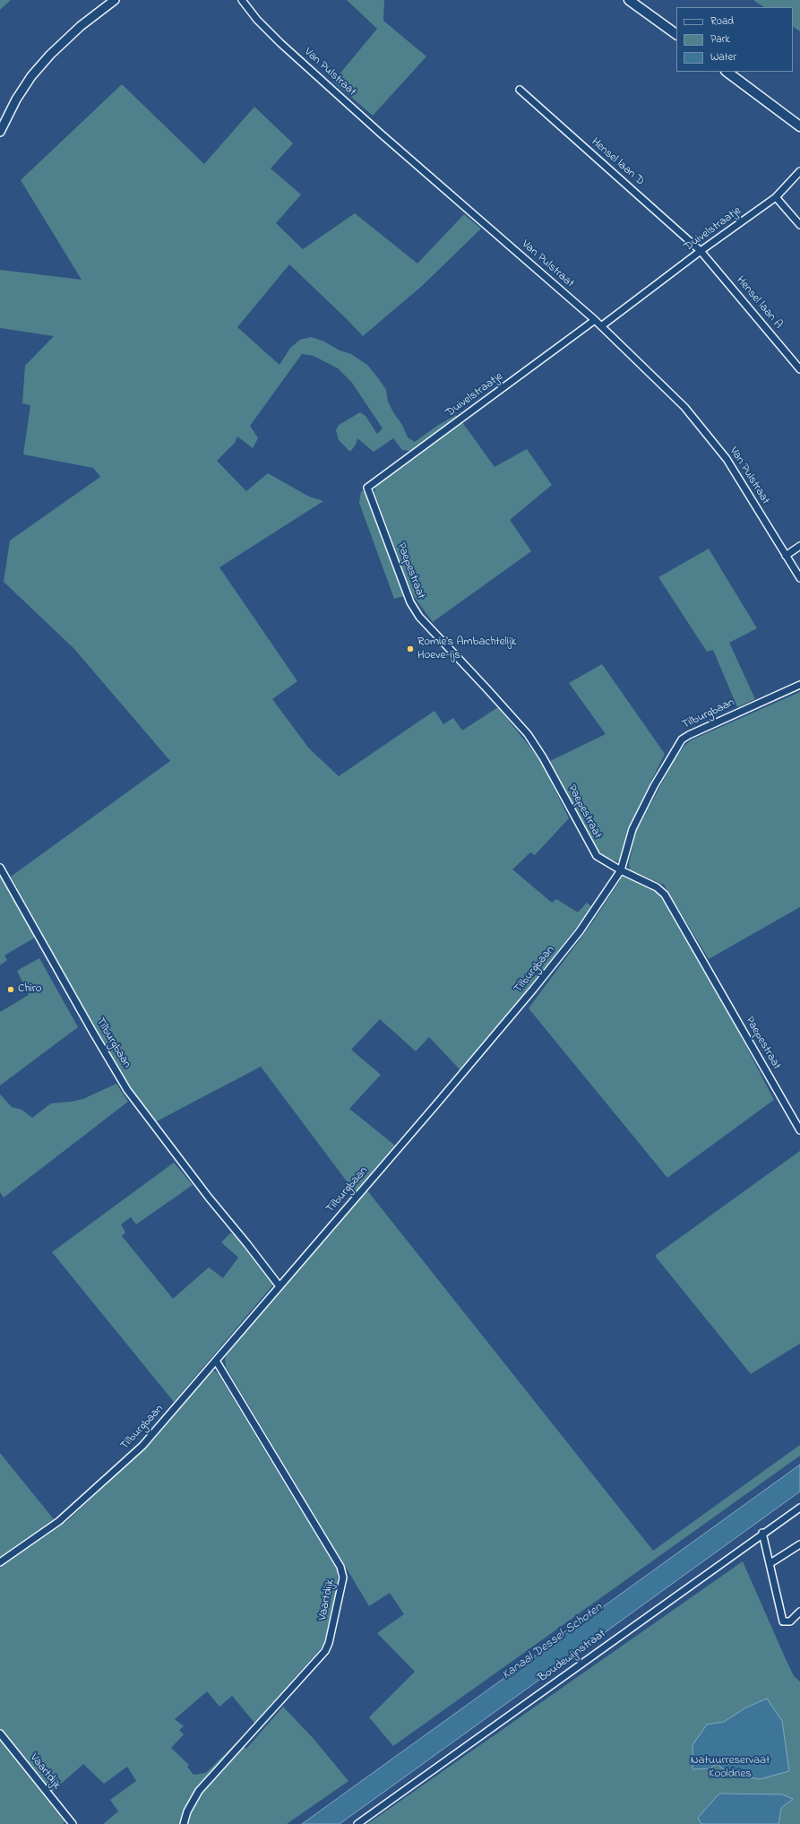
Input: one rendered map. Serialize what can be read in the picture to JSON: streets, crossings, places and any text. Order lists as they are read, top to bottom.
{
  "streets": {
    "street": [
      "Van Pulstraat",
      "Hensel laan D",
      "Duivelstraatje",
      "Hensel laan A",
      "Paepestraat",
      "Tilburgbaan",
      "Vaartdijk",
      "Boudewijnstraat"
    ]
  },
  "crossings": [
    ["Van Pulstraat", "Duivelstraatje"],
    ["Hensel laan D", "Duivelstraatje"],
    ["Hensel laan D", "Hensel laan A"],
    ["Duivelstraatje", "Hensel laan A"],
    ["Duivelstraatje", "Paepestraat"],
    ["Paepestraat", "Tilburgbaan"],
    ["Tilburgbaan", "Vaartdijk"]
  ],
  "water": ["Kanaal Dessel-Schoten"],
  "parks": ["Natuurreservaat Kooldries"],
  "places": ["Romie's Ambachtelijk Hoeve-ijs", "Chiro"],
  "legend": ["Road", "Park", "Water"]
}
